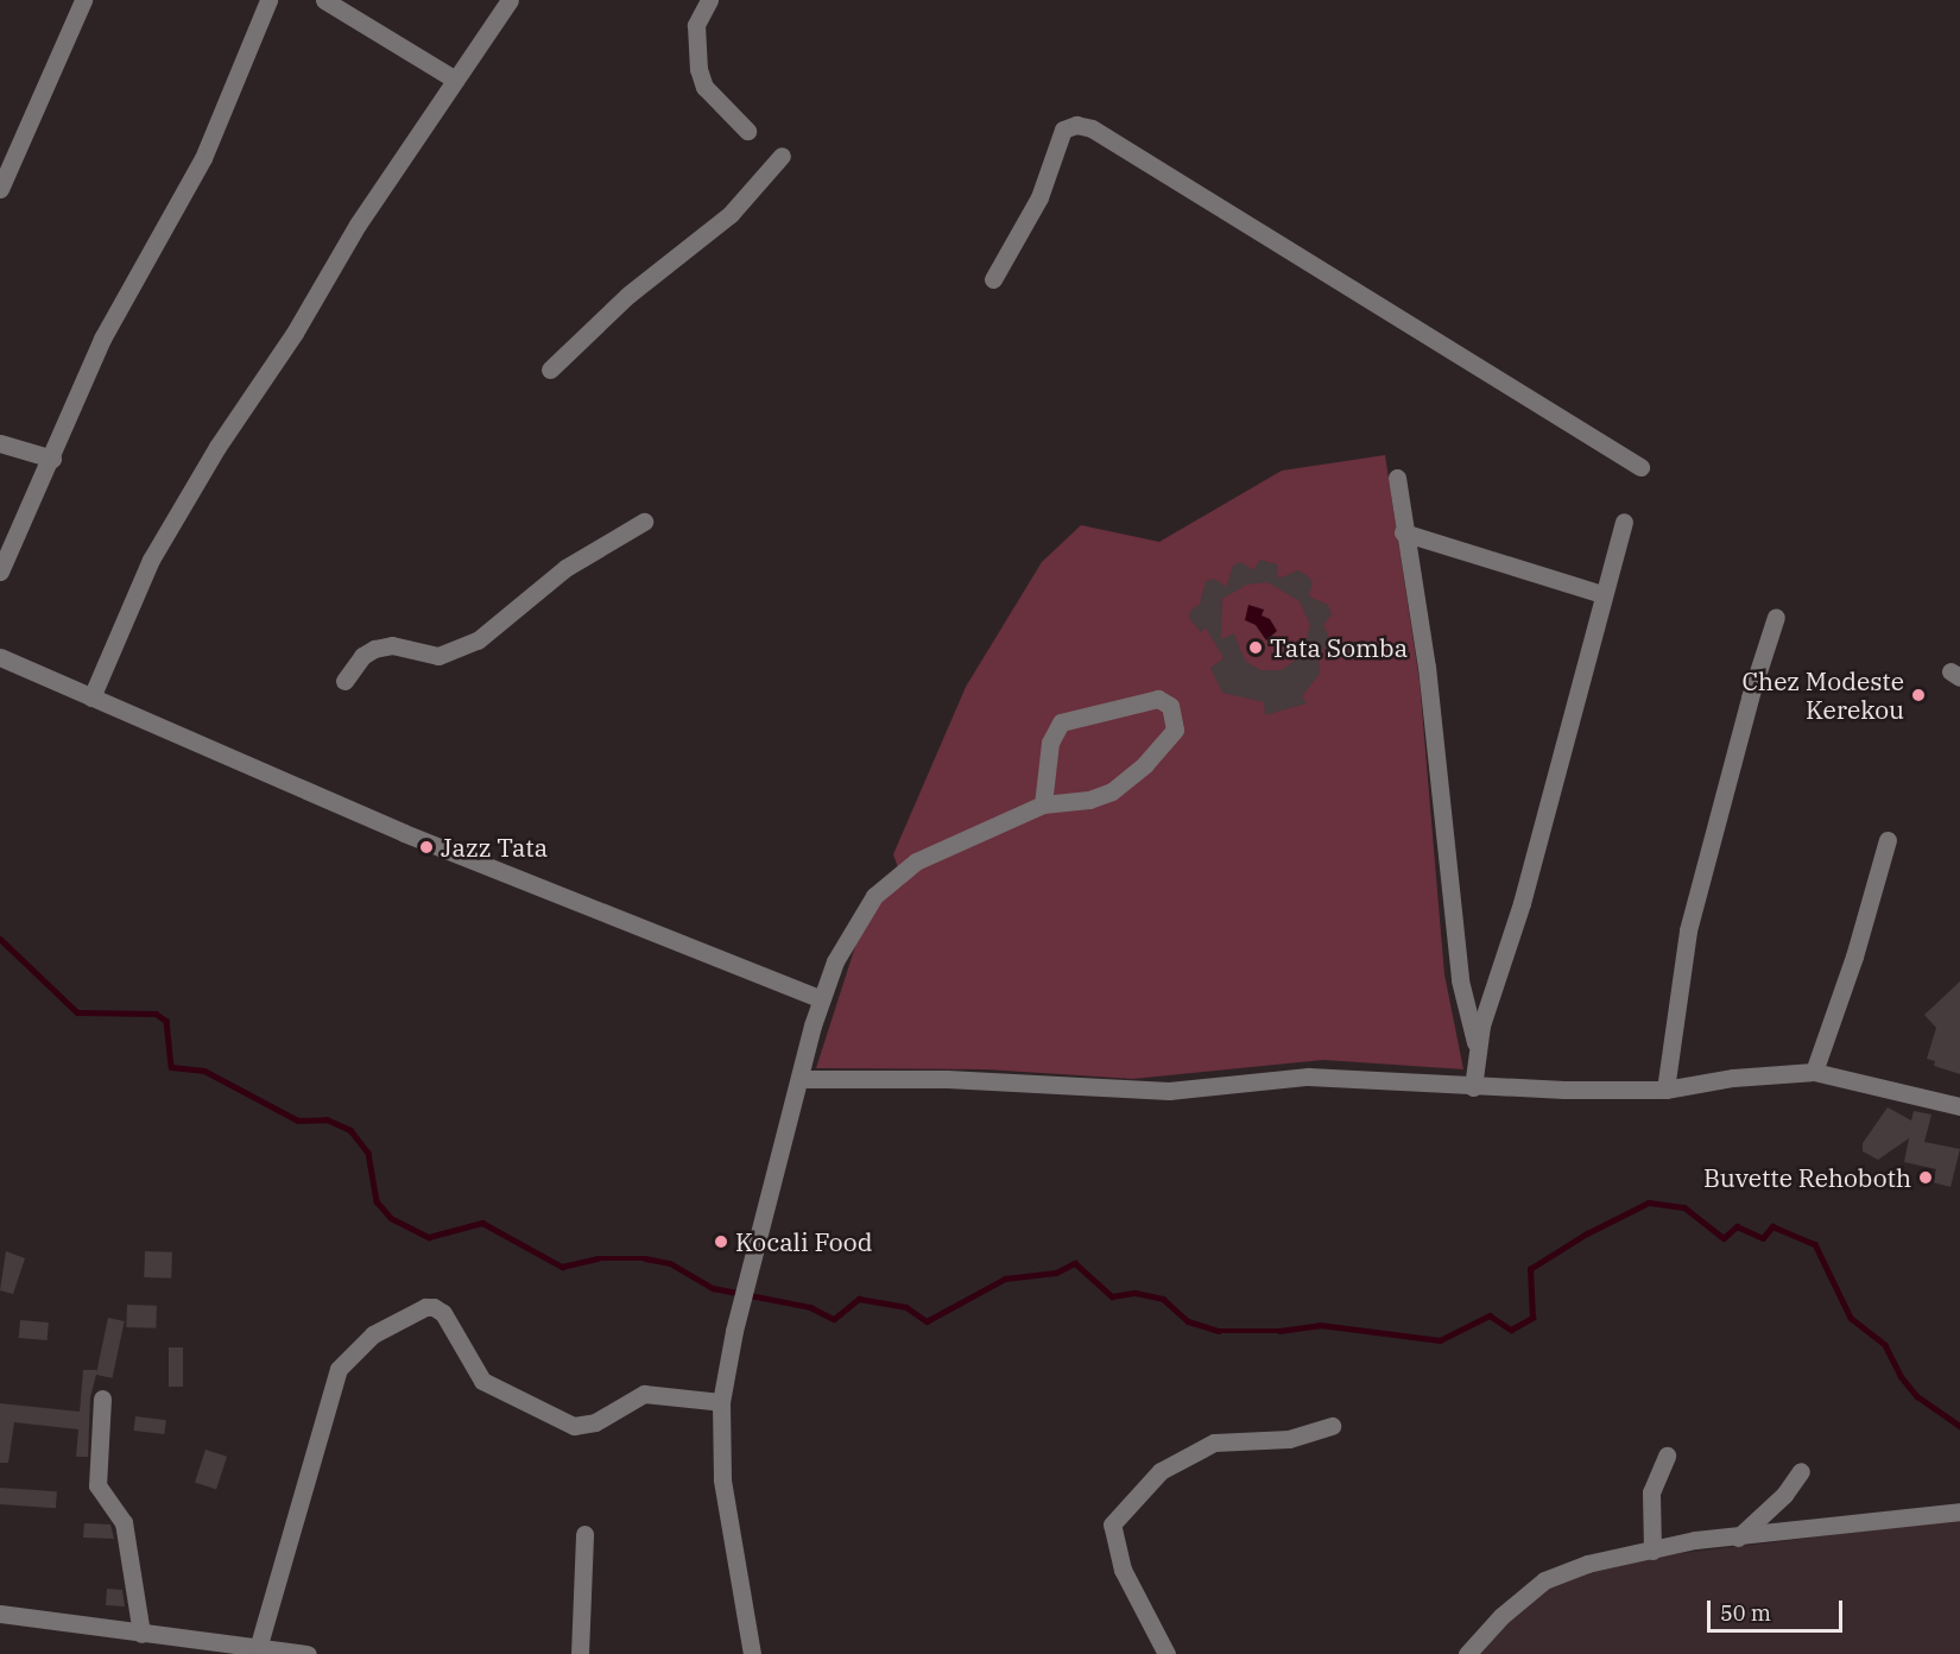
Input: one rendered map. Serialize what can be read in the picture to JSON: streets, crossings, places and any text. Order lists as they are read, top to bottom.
{
  "places": [
    "Tata Somba",
    "Chez Modeste Kerekou",
    "Jazz Tata",
    "Buvette Rehoboth",
    "Kocali Food"
  ],
  "scale_bar": "50 m"
}
